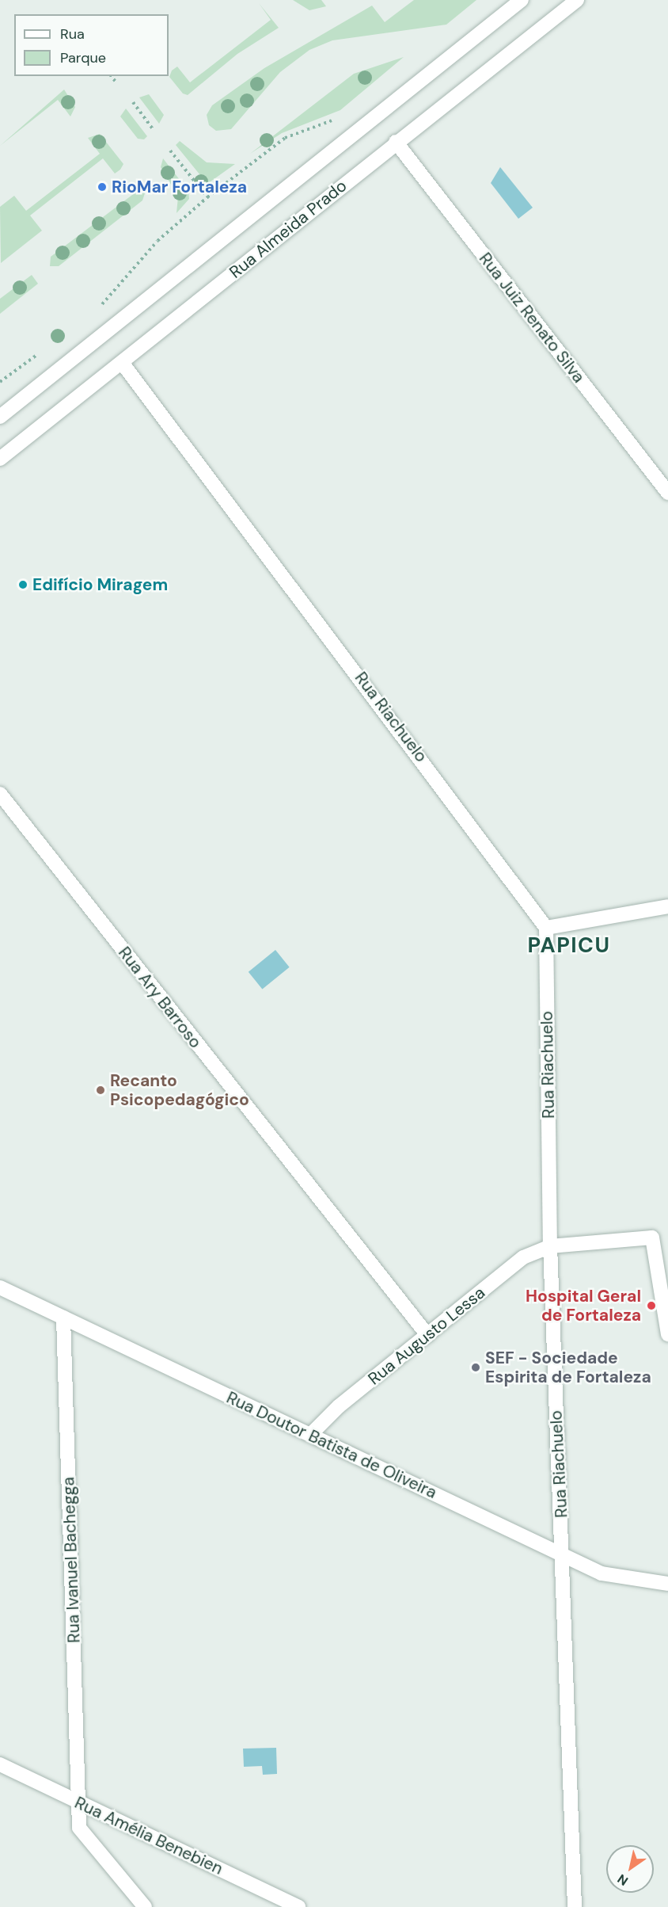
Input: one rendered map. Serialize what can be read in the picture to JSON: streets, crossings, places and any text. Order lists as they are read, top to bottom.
{
  "streets": {
    "street": [
      "Rua Almeida Prado",
      "Rua Juiz Renato Silva",
      "Rua Riachuelo",
      "Rua Ary Barroso",
      "Rua Augusto Lessa",
      "Rua Doutor Batista de Oliveira",
      "Rua Ivanuel Bachegga",
      "Rua Amélia Benebien"
    ]
  },
  "crossings": [
    ["Rua Almeida Prado", "Rua Juiz Renato Silva"],
    ["Rua Almeida Prado", "Rua Riachuelo"],
    ["Rua Riachuelo", "Rua Augusto Lessa"],
    ["Rua Riachuelo", "Rua Doutor Batista de Oliveira"],
    ["Rua Ary Barroso", "Rua Augusto Lessa"],
    ["Rua Augusto Lessa", "Rua Doutor Batista de Oliveira"],
    ["Rua Doutor Batista de Oliveira", "Rua Ivanuel Bachegga"],
    ["Rua Ivanuel Bachegga", "Rua Amélia Benebien"]
  ],
  "districts": ["PAPICU"],
  "places": [
    "RioMar Fortaleza",
    "Edifício Miragem",
    "Recanto Psicopedagógico",
    "Hospital Geral de Fortaleza",
    "SEF - Sociedade Espirita de Fortaleza"
  ],
  "legend": ["Rua", "Parque"],
  "north": "bottom left"
}
